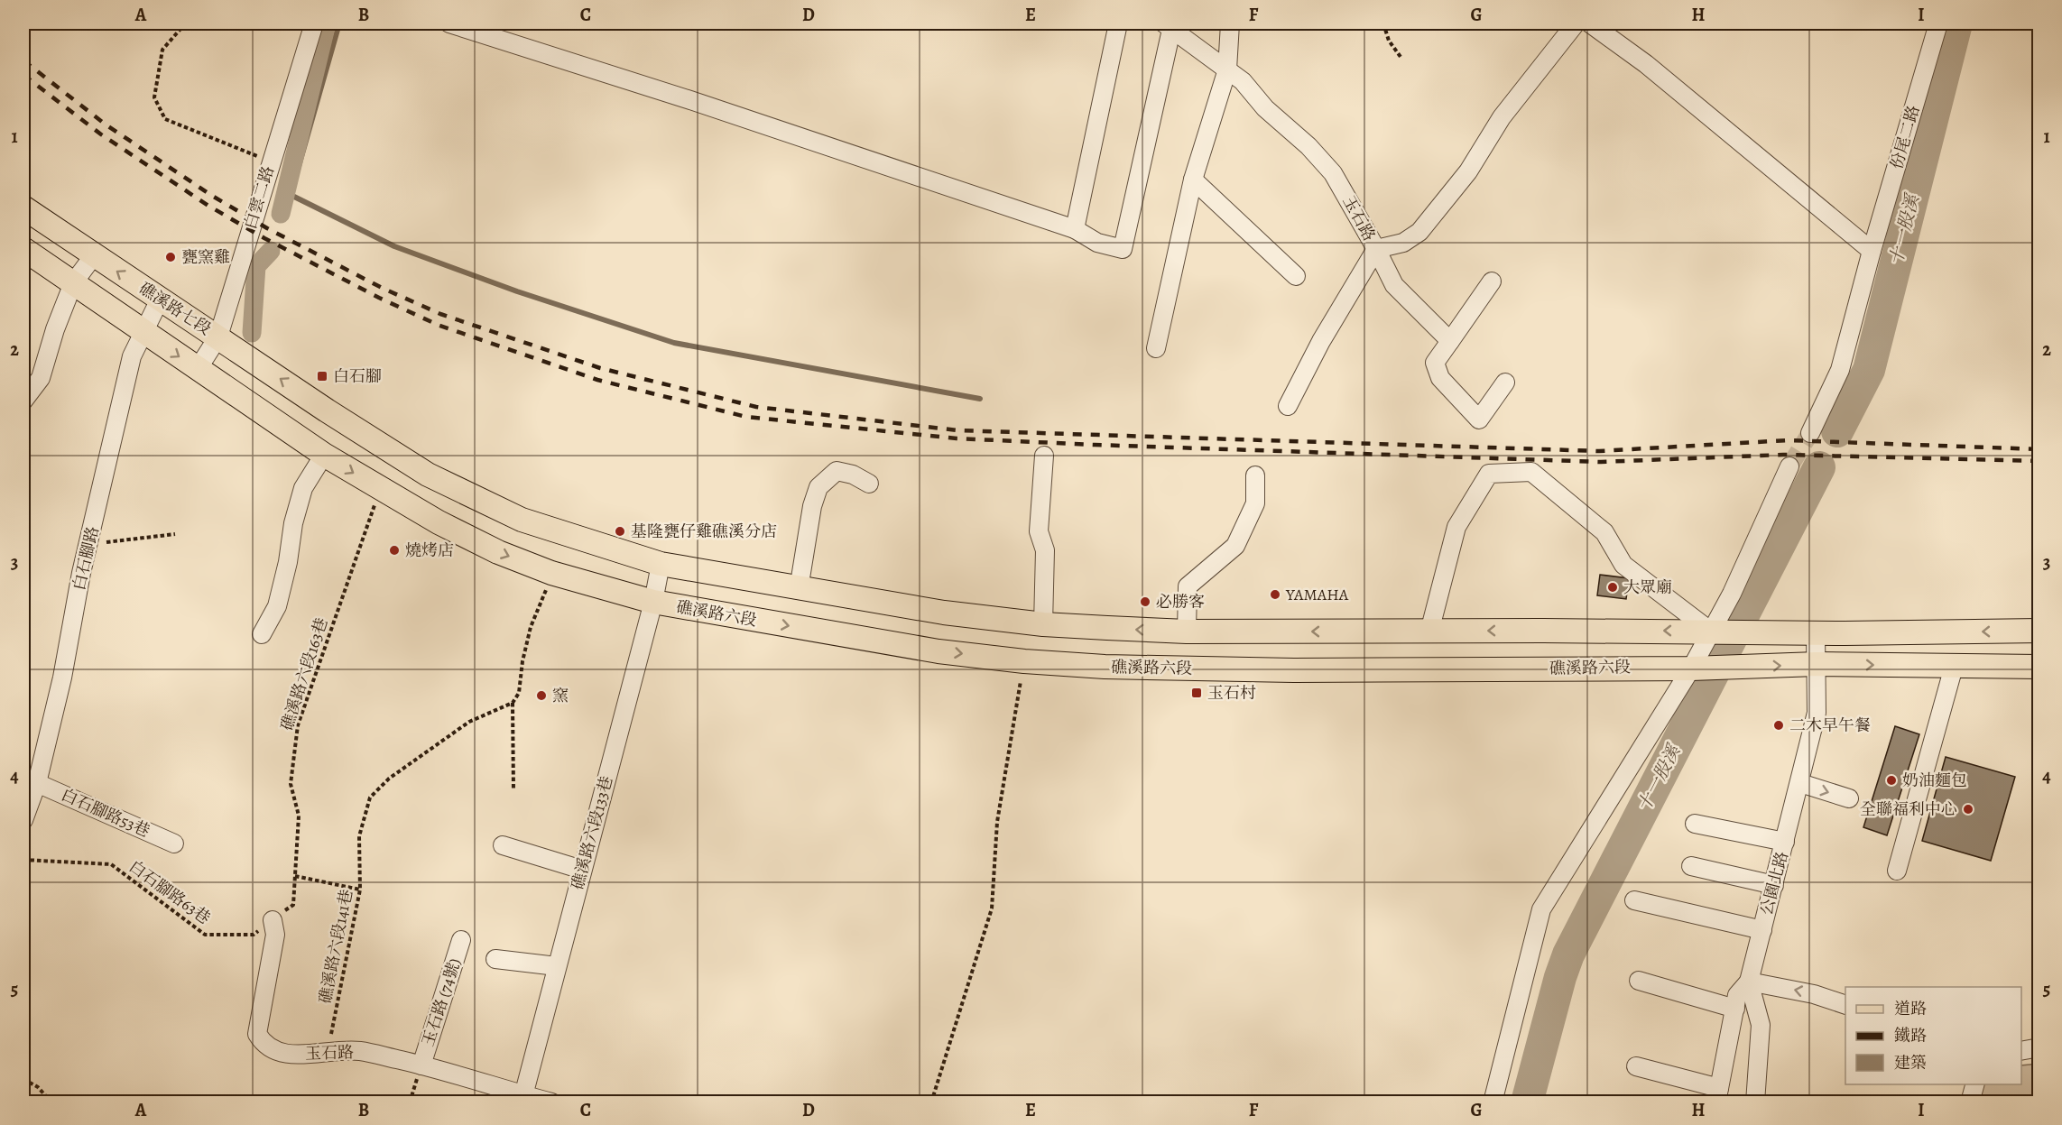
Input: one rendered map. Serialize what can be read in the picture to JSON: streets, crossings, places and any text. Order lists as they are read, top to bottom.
{
  "streets": {
    "main road": ["礁溪路七段", "礁溪路六段"],
    "street": [
      "份尾二路",
      "白雲二路",
      "玉石路",
      "白石腳路",
      "白石腳路53巷",
      "礁溪路六段133巷",
      "公園北路",
      "玉石路 (74號)"
    ],
    "path": ["礁溪路六段163巷", "白石腳路63巷", "礁溪路六段141巷"]
  },
  "crossings": [
    ["白雲二路", "礁溪路七段"],
    ["玉石路", "礁溪路六段133巷"],
    ["玉石路", "白石腳路63巷"],
    ["玉石路", "礁溪路六段141巷"],
    ["玉石路", "玉石路 (74號)"],
    ["礁溪路七段", "白石腳路"],
    ["礁溪路七段", "礁溪路六段133巷"],
    ["白石腳路", "白石腳路53巷"],
    ["礁溪路六段", "礁溪路六段163巷"],
    ["礁溪路六段", "礁溪路六段133巷"],
    ["礁溪路六段", "公園北路"],
    ["礁溪路六段163巷", "白石腳路63巷"]
  ],
  "water": ["十一股溪"],
  "places": {
    "other": [
      "甕窯雞",
      "基隆甕仔雞礁溪分店",
      "燒烤店",
      "大眾廟",
      "YAMAHA",
      "必勝客",
      "窯",
      "二木早午餐",
      "奶油麵包",
      "全聯福利中心"
    ],
    "transit": ["白石腳", "玉石村"]
  },
  "legend": ["道路", "鐵路", "建築"],
  "grid": {
    "columns": [
      "A",
      "B",
      "C",
      "D",
      "E",
      "F",
      "G",
      "H",
      "I"
    ],
    "rows": [
      "1",
      "2",
      "3",
      "4",
      "5"
    ]
  }
}
